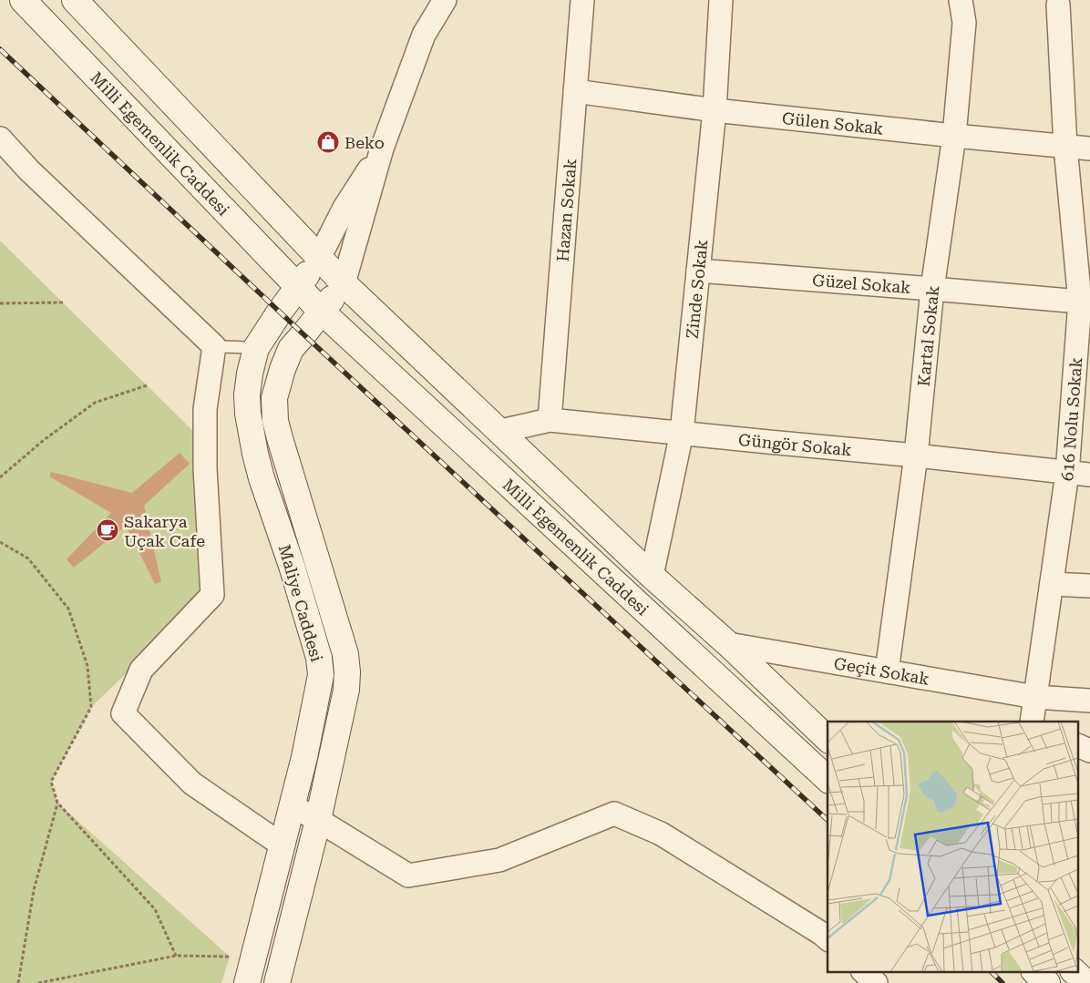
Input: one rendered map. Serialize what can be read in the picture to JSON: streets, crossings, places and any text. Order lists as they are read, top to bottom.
{
  "streets": {
    "main road": ["Milli Egemenlik Caddesi", "Maliye Caddesi"],
    "street": [
      "Gülen Sokak",
      "Hazan Sokak",
      "Güzel Sokak",
      "Zinde Sokak",
      "Kartal Sokak",
      "616 Nolu Sokak",
      "Güngör Sokak",
      "Geçit Sokak"
    ]
  },
  "crossings": [
    ["Gülen Sokak", "Hazan Sokak"],
    ["Gülen Sokak", "Zinde Sokak"],
    ["Gülen Sokak", "Kartal Sokak"],
    ["Gülen Sokak", "616 Nolu Sokak"],
    ["Milli Egemenlik Caddesi", "Zinde Sokak"],
    ["Milli Egemenlik Caddesi", "Güngör Sokak"],
    ["Milli Egemenlik Caddesi", "Maliye Caddesi"],
    ["Milli Egemenlik Caddesi", "Geçit Sokak"],
    ["Hazan Sokak", "Güngör Sokak"],
    ["Güzel Sokak", "Zinde Sokak"],
    ["Güzel Sokak", "Kartal Sokak"],
    ["Güzel Sokak", "616 Nolu Sokak"],
    ["Zinde Sokak", "Güngör Sokak"],
    ["Kartal Sokak", "Güngör Sokak"],
    ["Kartal Sokak", "Geçit Sokak"],
    ["616 Nolu Sokak", "Güngör Sokak"],
    ["616 Nolu Sokak", "Geçit Sokak"]
  ],
  "places": {
    "shop": ["Beko"],
    "cafe": ["Sakarya Uçak Cafe"]
  }
}
